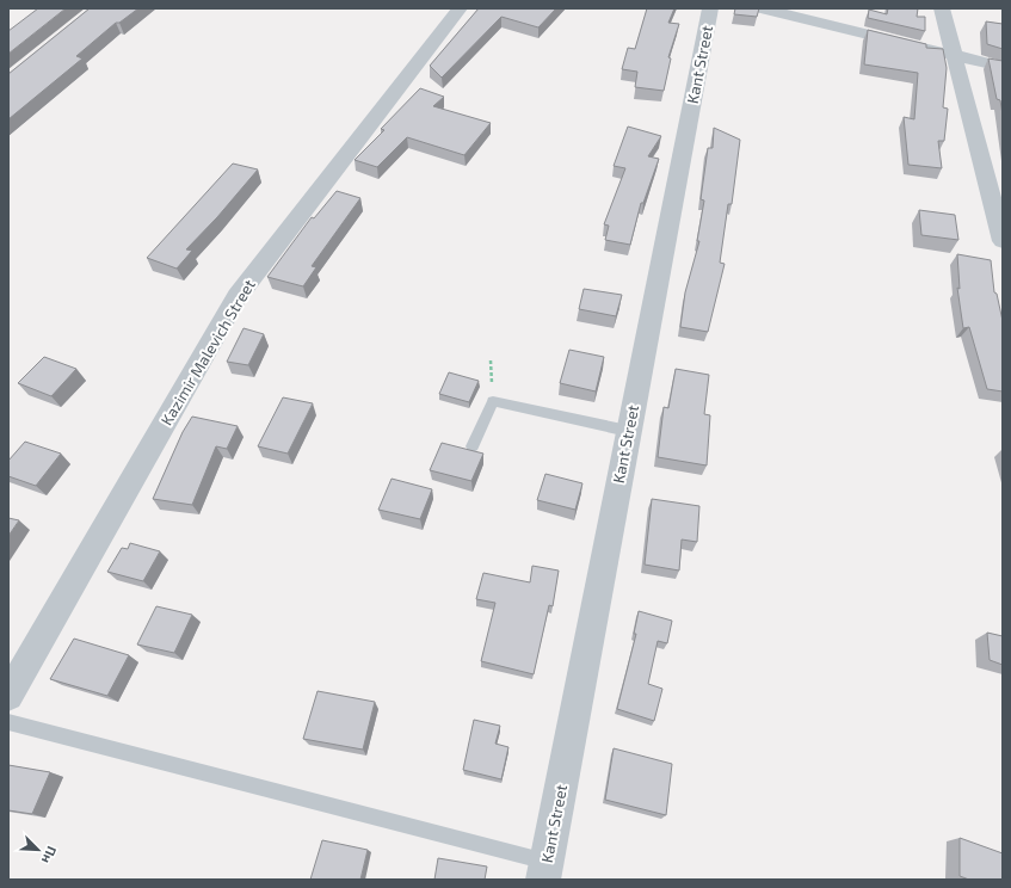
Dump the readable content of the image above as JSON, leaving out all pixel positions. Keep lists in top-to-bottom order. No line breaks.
{"streets":{"street":["Kant Street","Kazimir Malevich Street"]},"north":"bottom right"}
